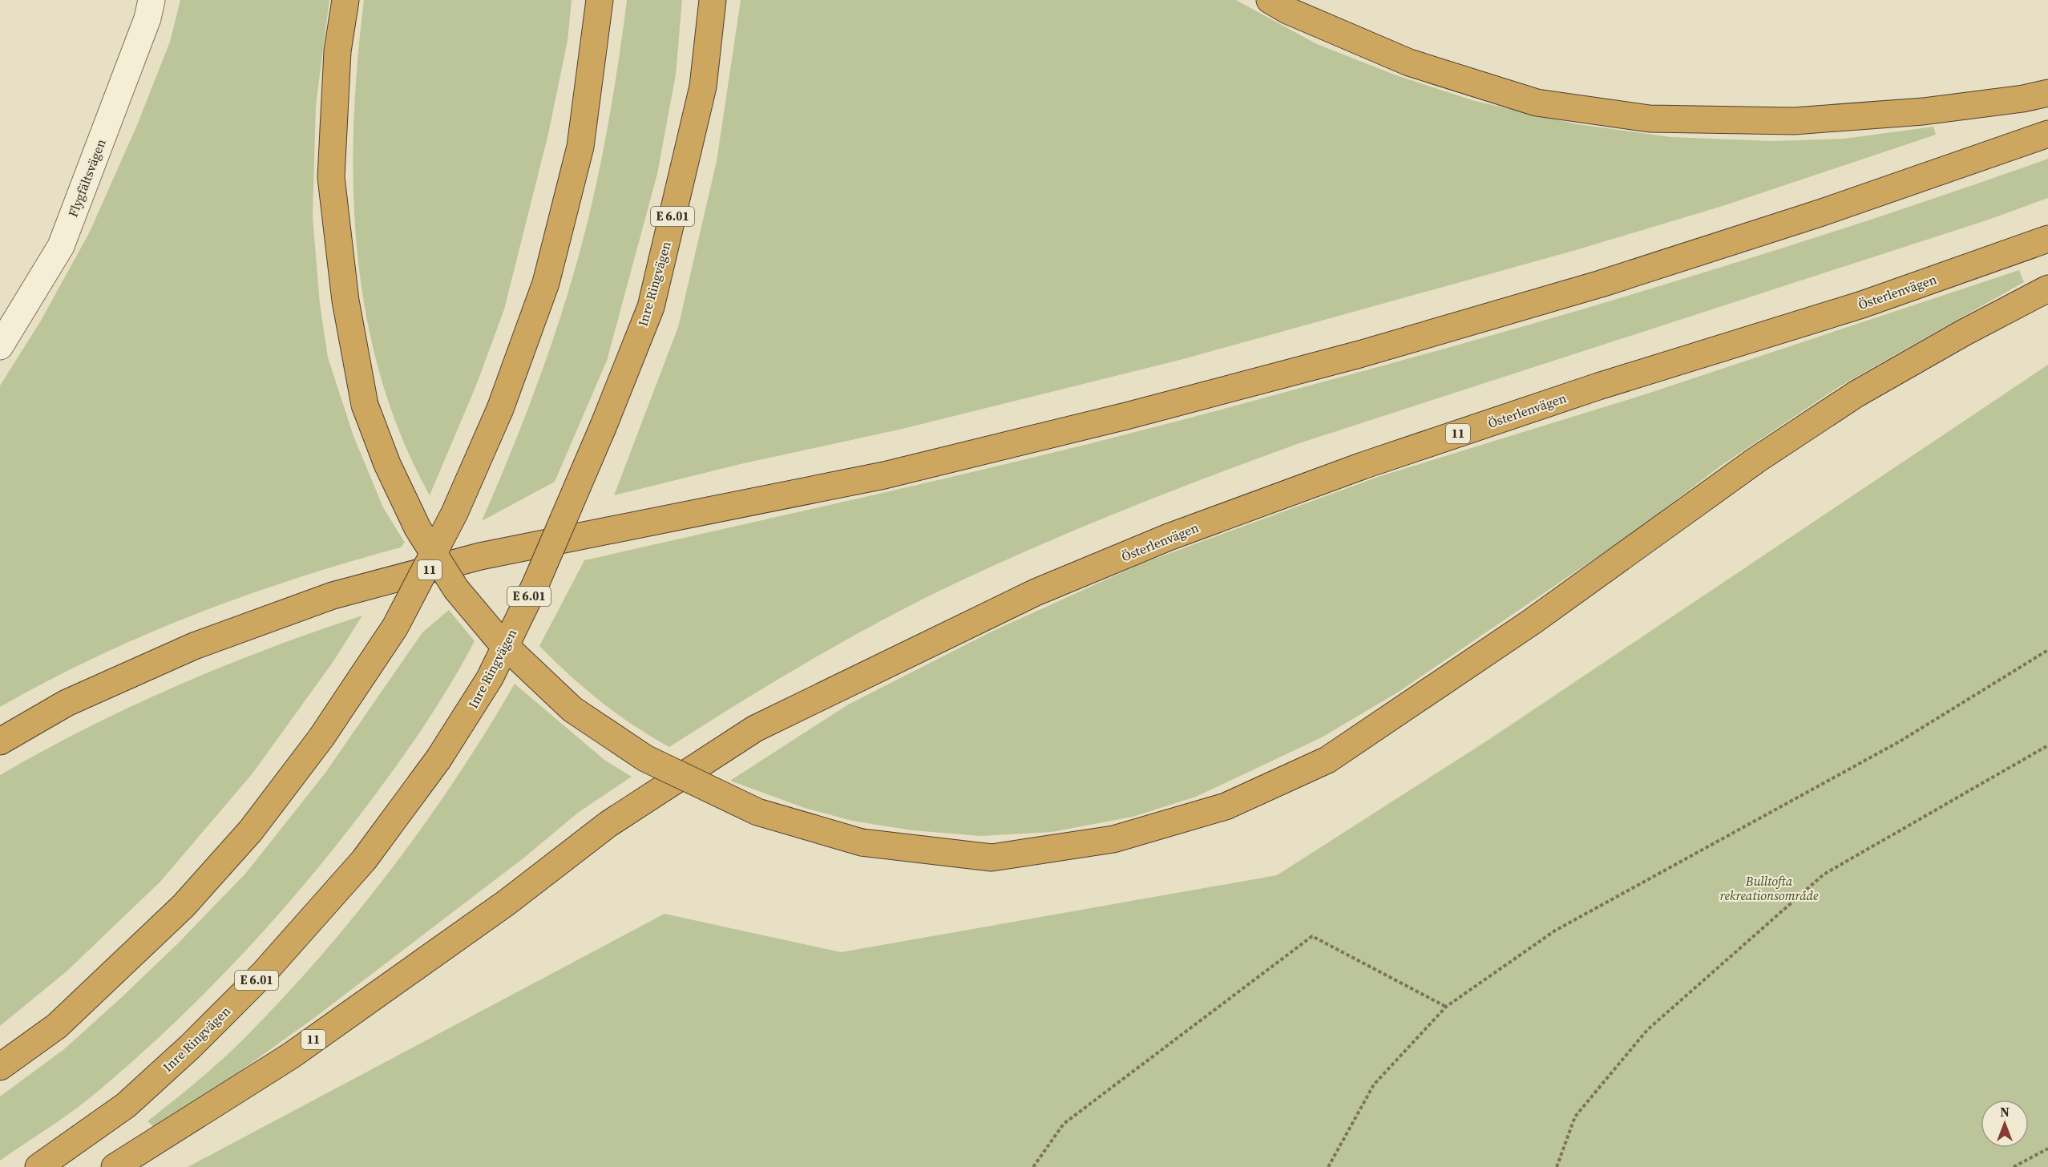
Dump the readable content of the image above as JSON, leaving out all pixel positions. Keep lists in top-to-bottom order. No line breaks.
{"streets":{"highway":["E 6.01","Inre Ringvägen","Österlenvägen","11"],"street":["Flygfältsvägen"]},"parks":["Bulltofta rekreationsområde"],"north":"top"}
